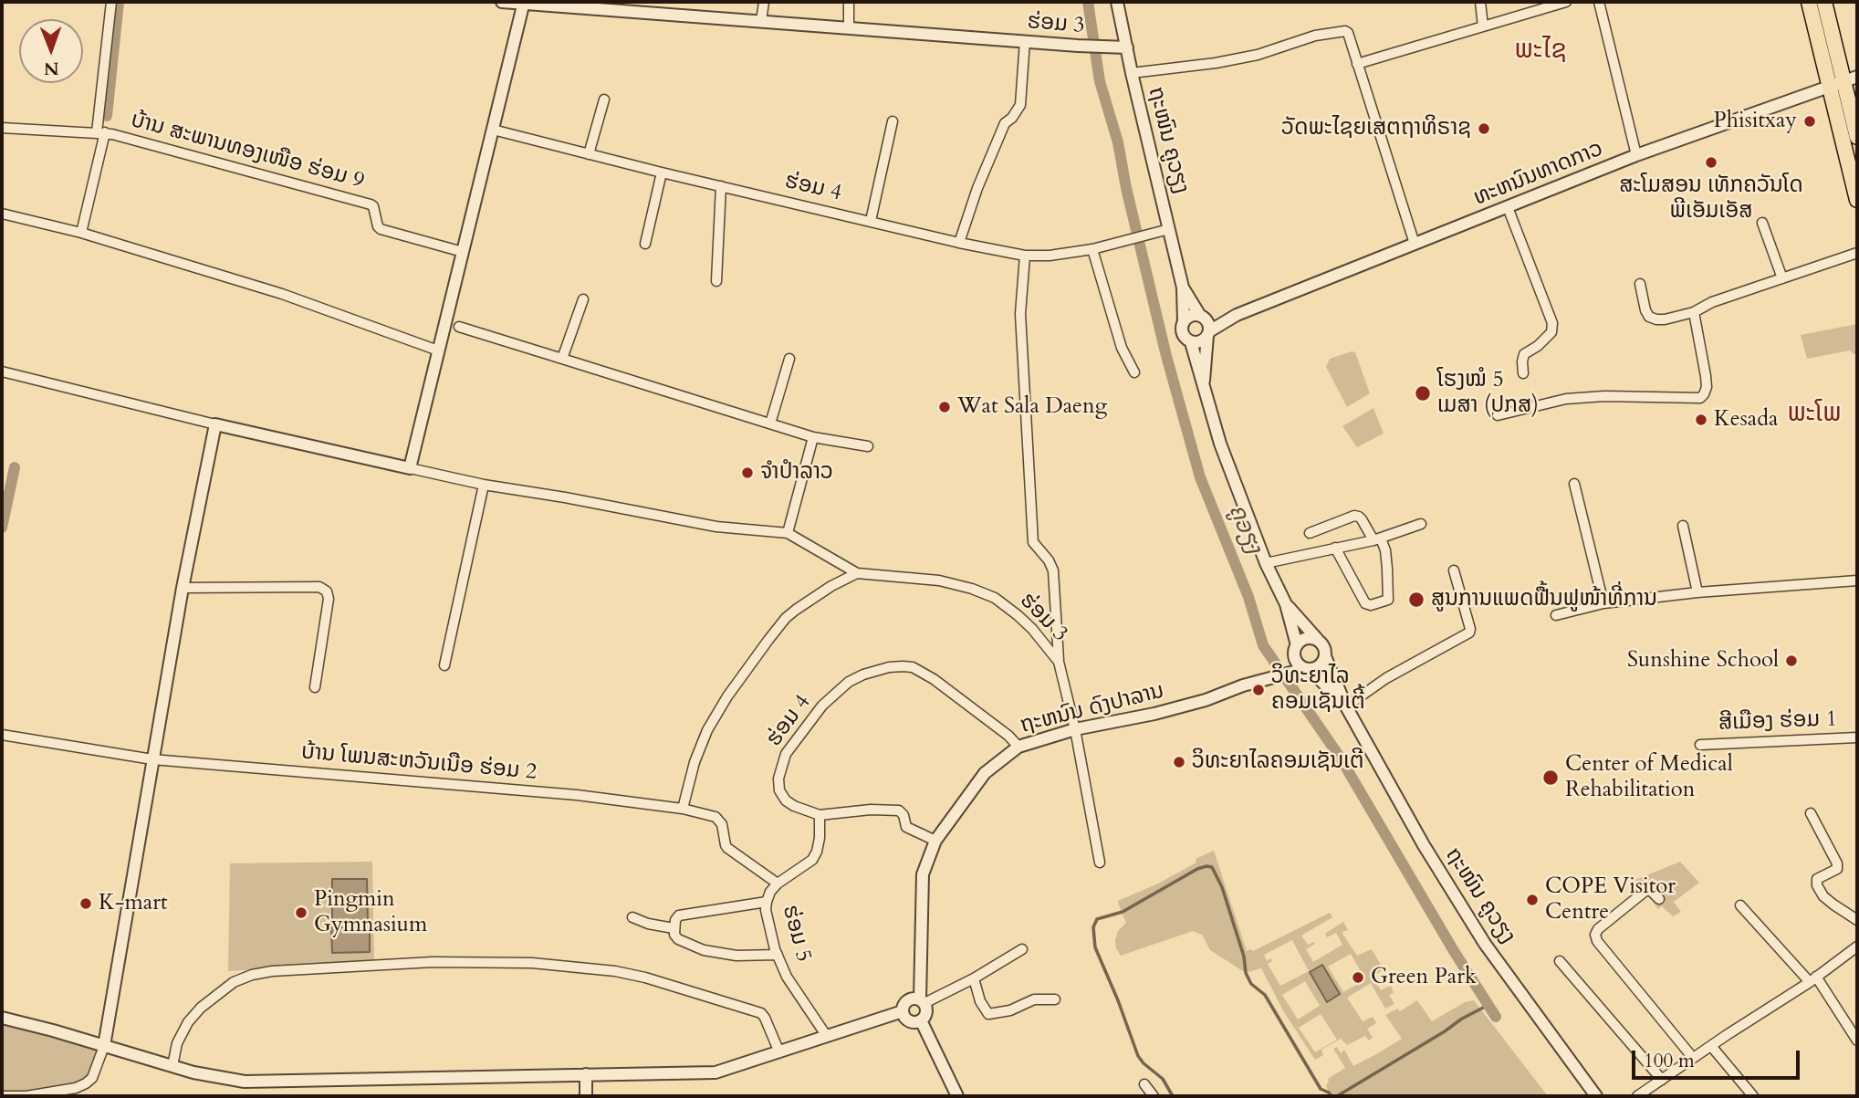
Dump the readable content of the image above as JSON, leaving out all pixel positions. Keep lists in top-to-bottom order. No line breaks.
{"streets":{"street":["ຮ່ອມ 3","ຖະໜົນ ຄູວຽງ","ບ້ານ ສະພານທອງເໜືອ ຮ່ອມ 9","ທະຫນົນທາດກາວ","ຮ່ອມ 4","ຖະຫນົນ ດົງປາລານ","ສີເມືອງ ຮ່ອມ 1","ບ້ານ ໂພນສະຫວັນເນືອ ຮ່ອມ 2","ຮ່ອມ 5"]},"crossings":[["ຮ່ອມ 3","ຖະໜົນ ຄູວຽງ"],["ຮ່ອມ 3","ຖະຫນົນ ດົງປາລານ"],["ຖະໜົນ ຄູວຽງ","ຮ່ອມ 4"],["ຖະໜົນ ຄູວຽງ","ຖະຫນົນ ດົງປາລານ"],["ຮ່ອມ 4","ຖະຫນົນ ດົງປາລານ"],["ຮ່ອມ 4","ຮ່ອມ 5"],["ບ້ານ ໂພນສະຫວັນເນືອ ຮ່ອມ 2","ຮ່ອມ 5"]],"districts":["ພະໄຊ","ພະໂພ"],"water":["ຄູວຽງ"],"places":["Phisitxay","ວັດພະໄຊຍເສຕຖາທິຣາຊ","ສະໂມສອນ ເທັກຄວັນໂດ ພີເອັມເອັສ","ໂຮງໝໍ 5 ເມສາ (ປກສ)","Wat Sala Daeng","Kesada","ຈຳປຳລາວ","ສູນການແພດຟື້ນຟູໜ້າທີ່ການ","Sunshine School","ວິທະຍາໄລ ຄອມເຊັນເຕີ້","ວິທະຍາໄລຄອມເຊັນເຕີ","Center of Medical Rehabilitation","COPE Visitor Centre","K-mart","Pingmin Gymnasium","Green Park"],"scale_bar":"100 m","north":"bottom"}
